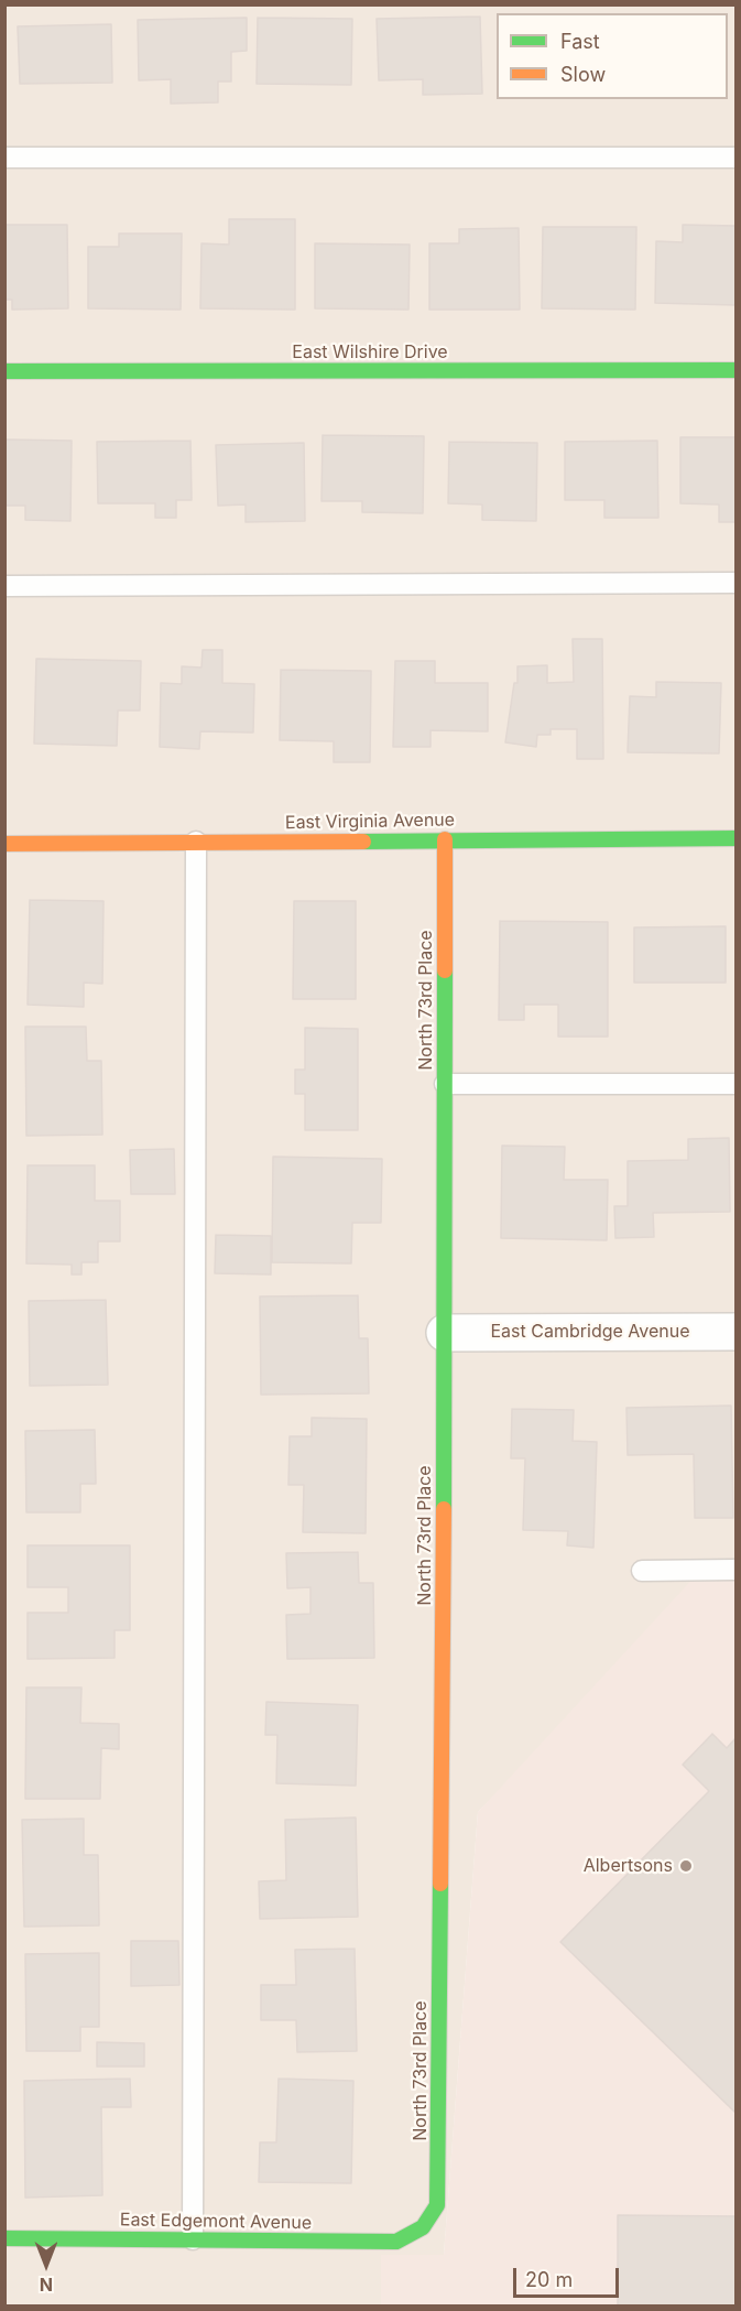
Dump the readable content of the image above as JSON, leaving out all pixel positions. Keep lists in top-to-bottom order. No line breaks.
{"streets":{"street":["East Wilshire Drive","East Virginia Avenue","North 73rd Place","East Cambridge Avenue","East Edgemont Avenue"]},"crossings":[["East Virginia Avenue","North 73rd Place"],["North 73rd Place","East Cambridge Avenue"],["North 73rd Place","East Edgemont Avenue"]],"places":["Albertsons"],"legend":["Fast","Slow"],"scale_bar":"20 m","north":"bottom"}
